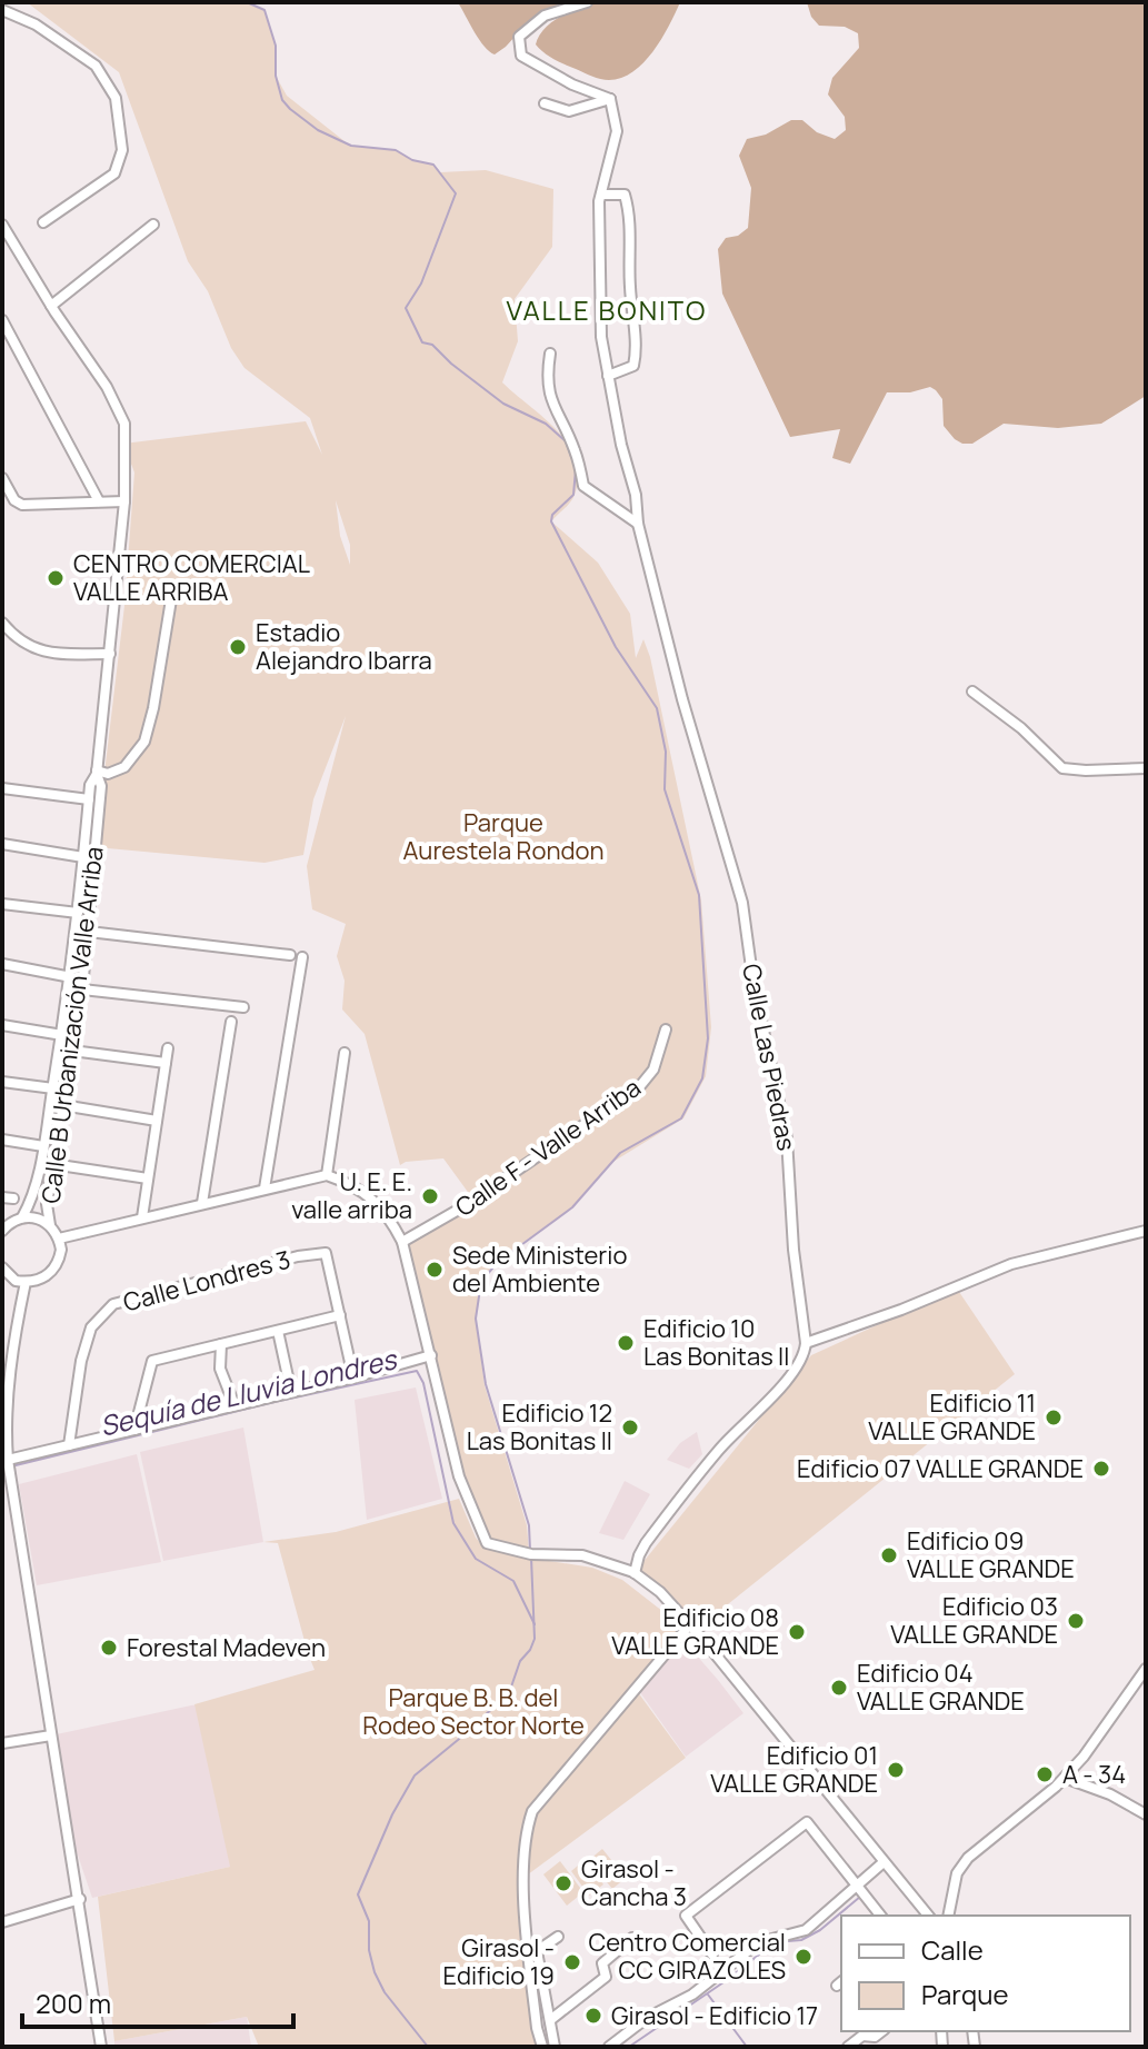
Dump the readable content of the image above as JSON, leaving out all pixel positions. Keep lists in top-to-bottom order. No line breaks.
{"streets":{"street":["Calle B Urbanización Valle Arriba","Calle Las Piedras","Calle F - Valle Arriba","Calle Londres 3"]},"districts":["VALLE BONITO"],"water":["Sequía de Lluvia Londres"],"parks":["Parque Aurestela Rondon","Parque B. B. del Rodeo Sector Norte"],"places":["CENTRO COMERCIAL VALLE ARRIBA","Estadio Alejandro Ibarra","U. E. E. valle arriba","Sede Ministerio del Ambiente","Edificio 10 Las Bonitas II","Edificio 11 VALLE GRANDE","Edificio 12 Las Bonitas II","Edificio 07 VALLE GRANDE","Edificio 09 VALLE GRANDE","Edificio 03 VALLE GRANDE","Edificio 08 VALLE GRANDE","Forestal Madeven","Edificio 04 VALLE GRANDE","Edificio 01 VALLE GRANDE","A - 34","Girasol - Cancha 3","Centro Comercial CC GIRAZOLES","Girasol - Edificio 19","Girasol - Edificio 17"],"legend":["Calle","Parque"],"scale_bar":"200 m"}
